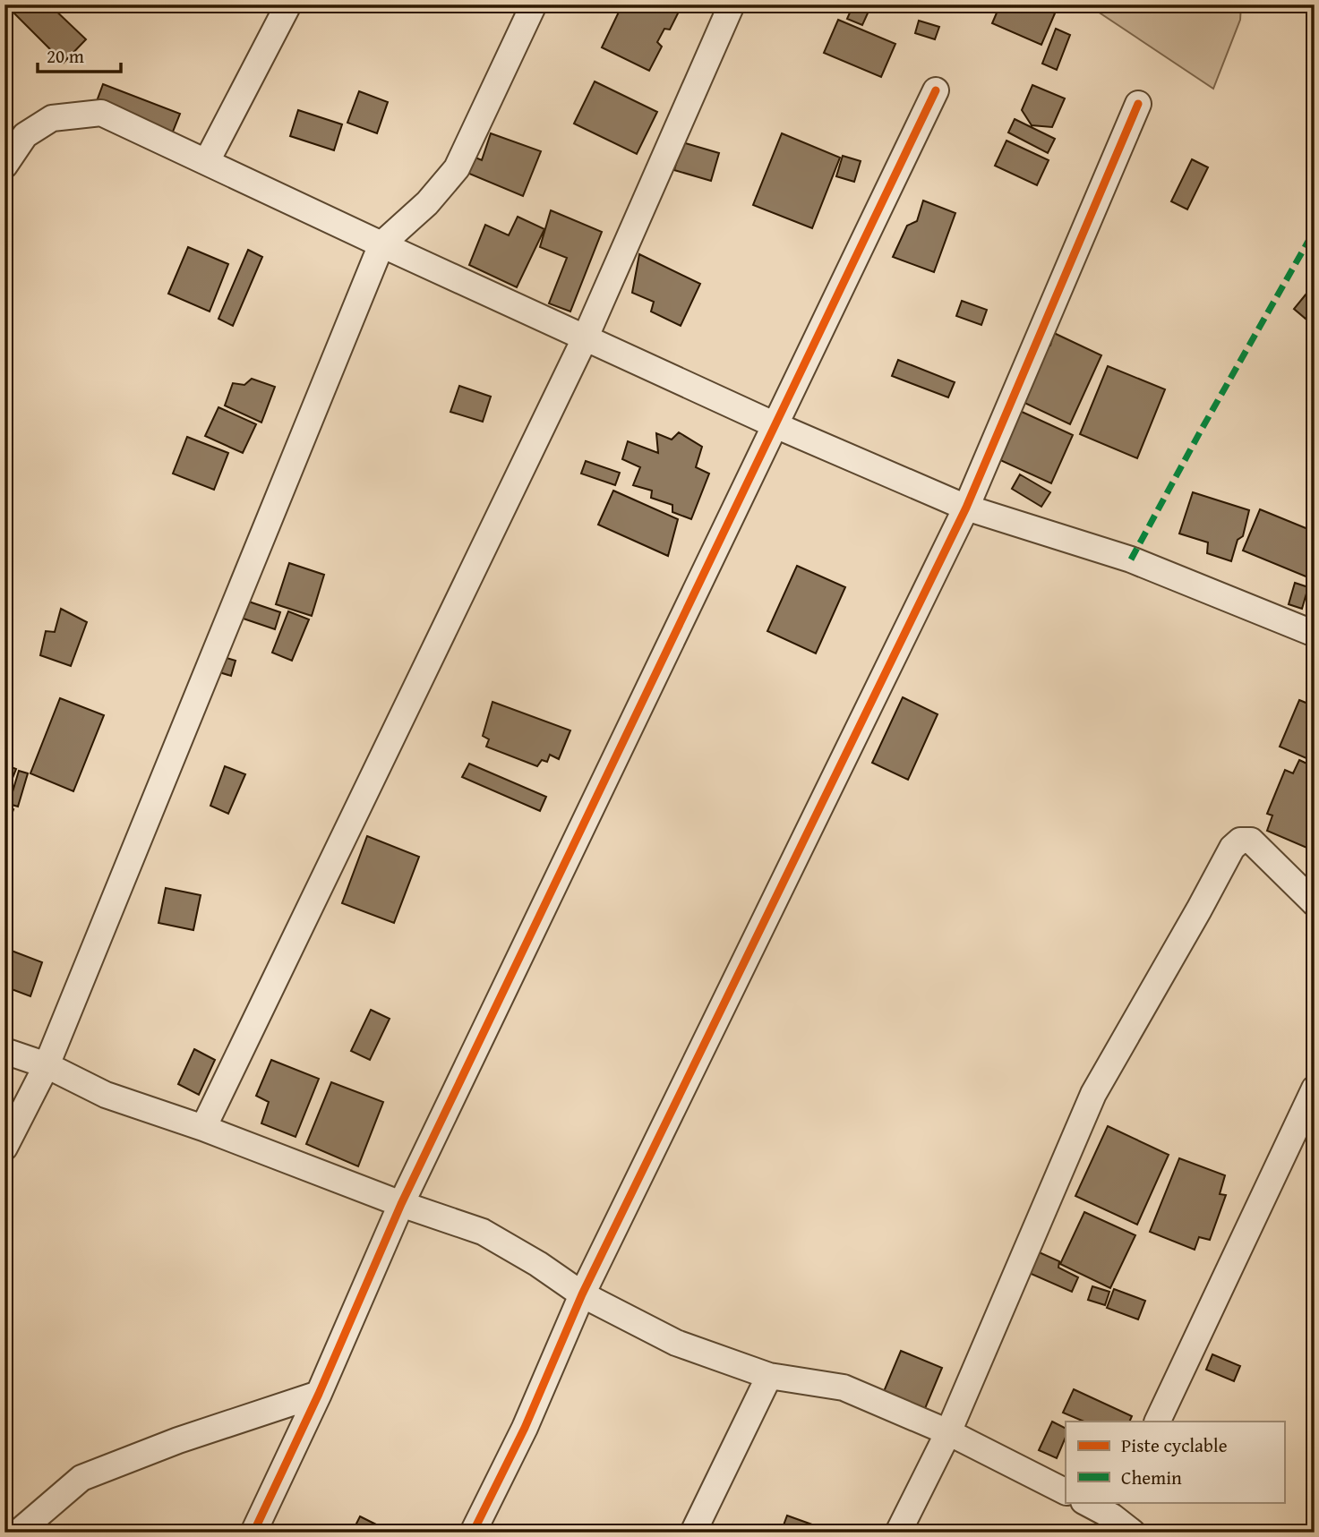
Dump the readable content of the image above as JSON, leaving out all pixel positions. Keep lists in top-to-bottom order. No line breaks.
{"legend":["Piste cyclable","Chemin"],"scale_bar":"20 m"}
